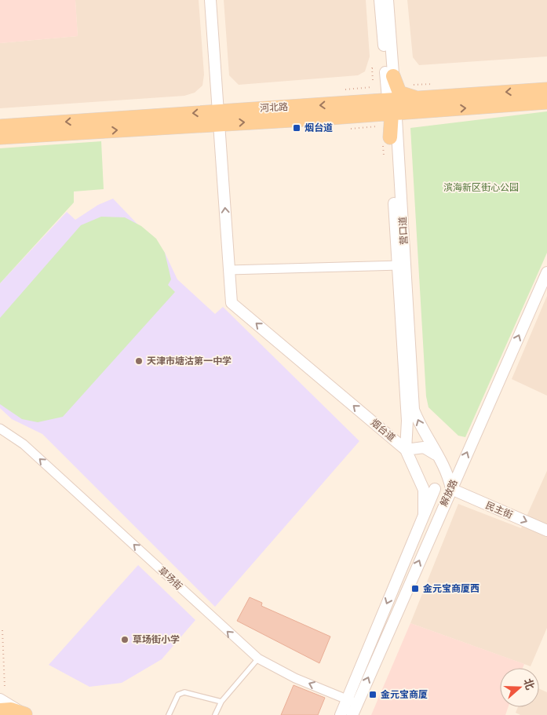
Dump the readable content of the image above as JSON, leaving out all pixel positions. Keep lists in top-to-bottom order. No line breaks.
{"streets":{"main road":["河北路"],"street":["营口道","烟台道","解放路","民主街","草场街"]},"crossings":[["河北路","营口道"],["河北路","烟台道"],["营口道","烟台道"],["营口道","解放路"],["营口道","民主街"],["解放路","民主街"],["解放路","草场街"]],"one_way":["烟台道","民主街","草场街"],"parks":["滨海新区街心公园"],"places":{"transit":["烟台道","金元宝商厦西","金元宝商厦"],"other":["天津市塘沽第一中学","草场街小学"]},"north":"right"}
